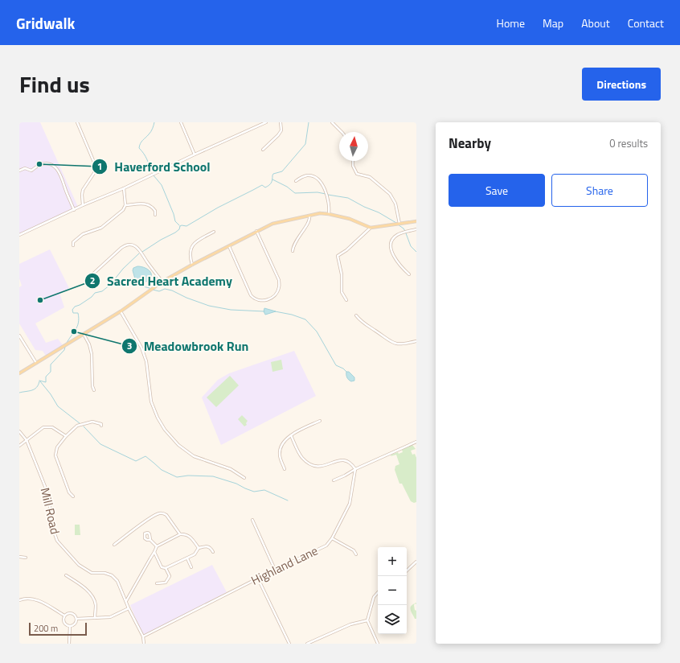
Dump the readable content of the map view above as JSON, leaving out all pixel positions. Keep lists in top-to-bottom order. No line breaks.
{"streets":{"street":["Mill Road","Highland Lane"]},"places":["Haverford School","Sacred Heart Academy","Meadowbrook Run"],"scale_bar":"200 m","north":"top","page":{"header":"Gridwalk","nav":["Home","Map","About","Contact"],"title":"Find us","buttons":["Directions",["Save","Share"]],"heading":["Nearby","0 results"],"map_buttons":["+","−"],"scale":"200 m"}}
